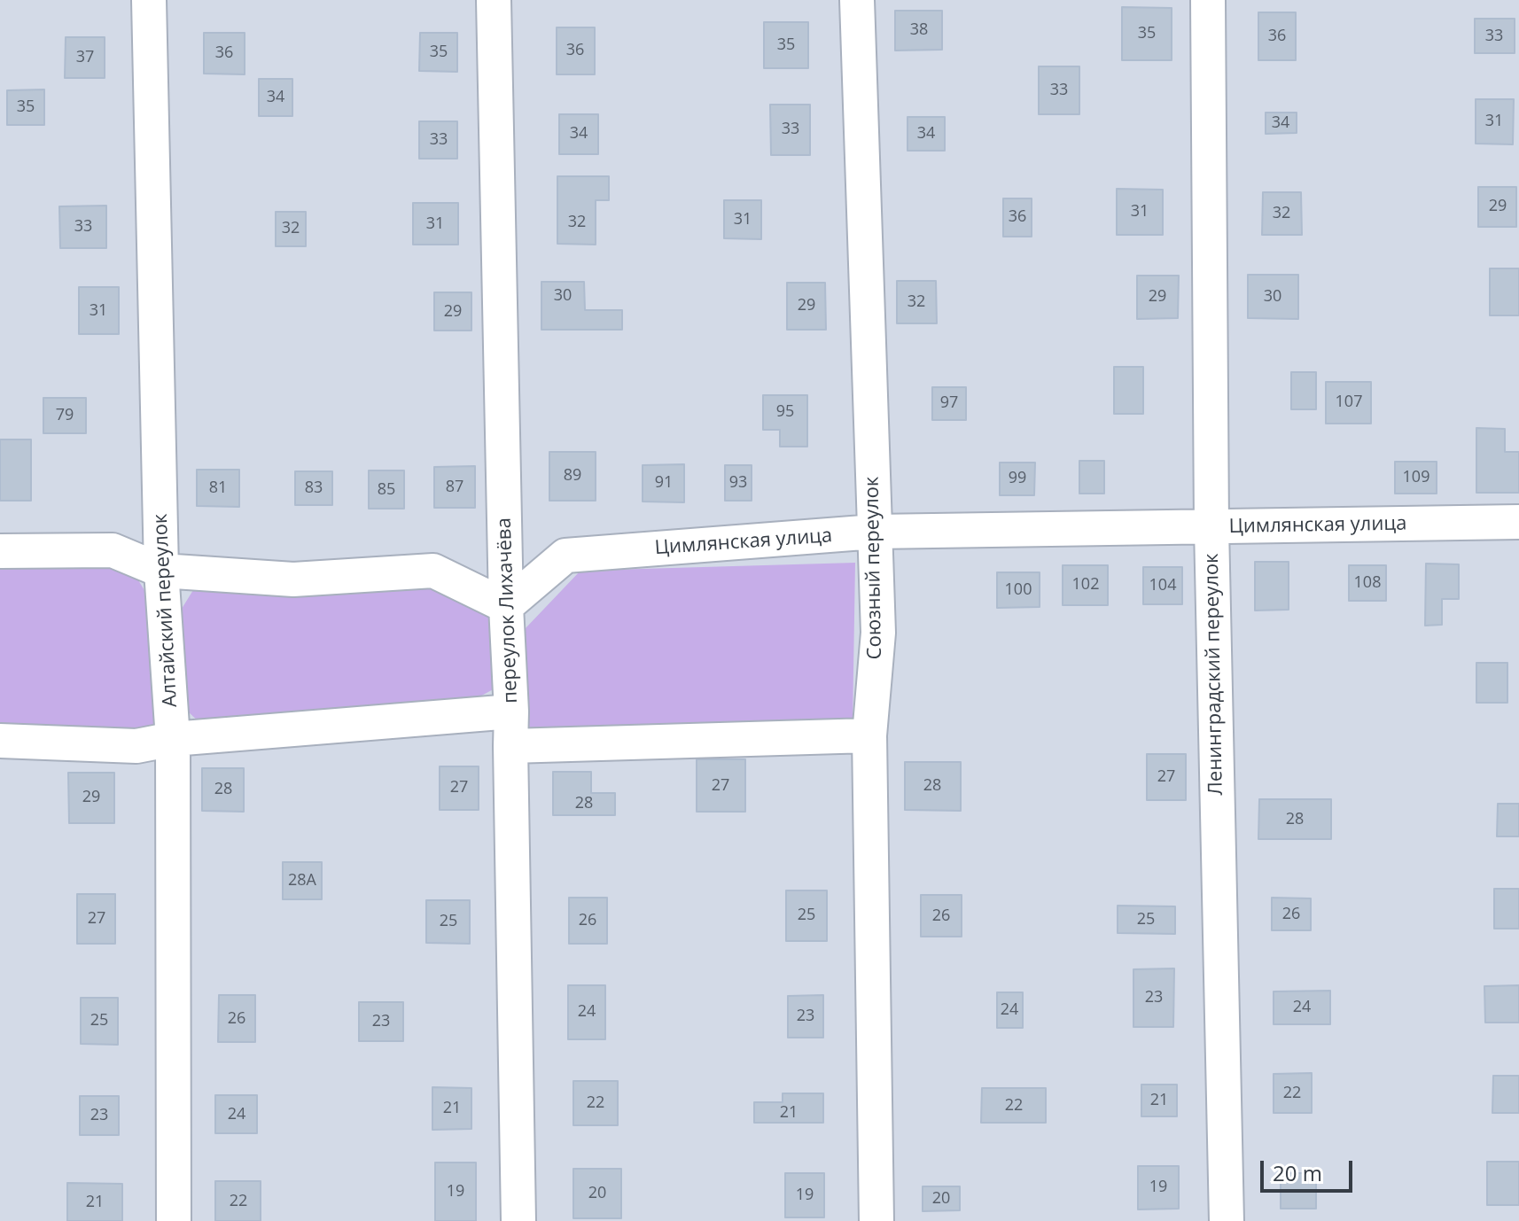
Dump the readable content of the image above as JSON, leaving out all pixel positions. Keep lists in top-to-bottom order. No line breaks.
{"streets":{"street":["Цимлянская улица","Союзный переулок","Алтайский переулок","переулок Лихачёва","Ленинградский переулок"]},"crossings":[["Цимлянская улица","Союзный переулок"],["Цимлянская улица","переулок Лихачёва"],["Цимлянская улица","Ленинградский переулок"]],"house_numbers":["38","35","36","33","35","36","35","36","37","33","34","35","31","34","33","34","34","33","29","31","32","36","31","32","31","33","32","30","29","30","32","29","31","29","107","97","95","79","89","109","99","91","93","87","81","83","85","108","102","104","100","27","27","28","27","28","29","28","28","28А","26","25","26","27","25","26","25","23","24","24","24","23","26","25","23","22","21","22","22","21","21","24","23","19","19","20","19","20","22","21"],"scale_bar":"20 m"}
